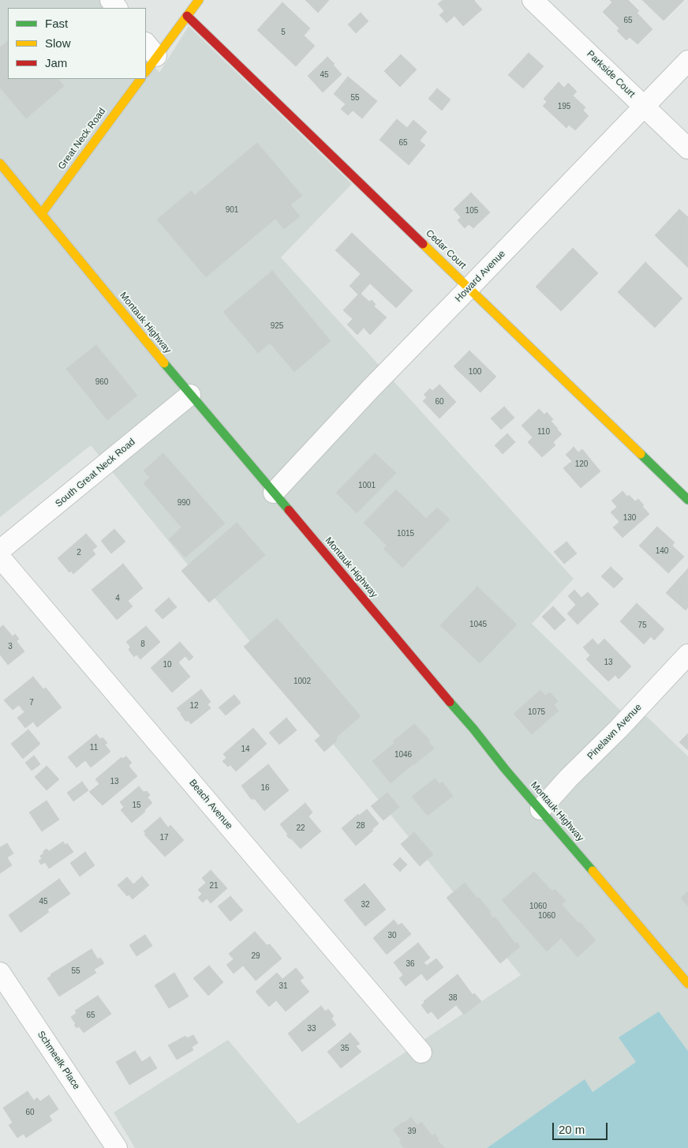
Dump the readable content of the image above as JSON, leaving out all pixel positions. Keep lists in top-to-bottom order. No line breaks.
{"streets":{"main road":["Great Neck Road","Cedar Court","Montauk Highway"],"street":["Parkside Court","Howard Avenue","South Great Neck Road","Pinelawn Avenue","Beach Avenue","Schmeelk Place"]},"crossings":[["Parkside Court","Howard Avenue"],["Great Neck Road","Montauk Highway"],["Cedar Court","Howard Avenue"],["Howard Avenue","Montauk Highway"],["Montauk Highway","South Great Neck Road"],["Montauk Highway","Pinelawn Avenue"]],"house_numbers":["65","5","45","55","195","65","901","105","925","100","960","60","110","120","1001","990","130","1015","140","2","4","1045","75","8","3","13","10","1002","7","12","1075","11","14","1046","13","16","15","28","22","17","21","45","32","1060","1060","30","29","36","55","31","38","65","33","35","60","39"],"legend":["Fast","Slow","Jam"],"scale_bar":"20 m"}
